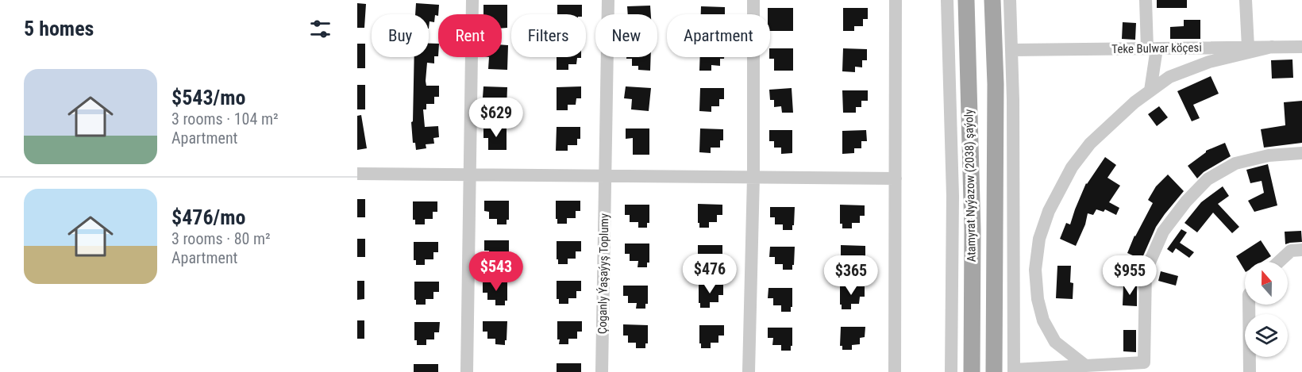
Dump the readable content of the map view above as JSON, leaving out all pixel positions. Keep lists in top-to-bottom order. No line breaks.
{"streets":{"main road":["Atamyrat Nyýazow (2038) şaýoly"],"street":["Teke Bulwar köçesi","Çoganly Ýaşaýyş Toplumy"]},"north":"top","page":{"heading":"5 homes","chip":["Buy","Rent","Filters","New","Apartment"],"list":[{"name":"$543/mo","note":"3 rooms · 104 m² · Apartment"},{"name":"$476/mo","note":"3 rooms · 80 m² · Apartment"}],"price":["$629","$543","$476","$365","$955"]}}
